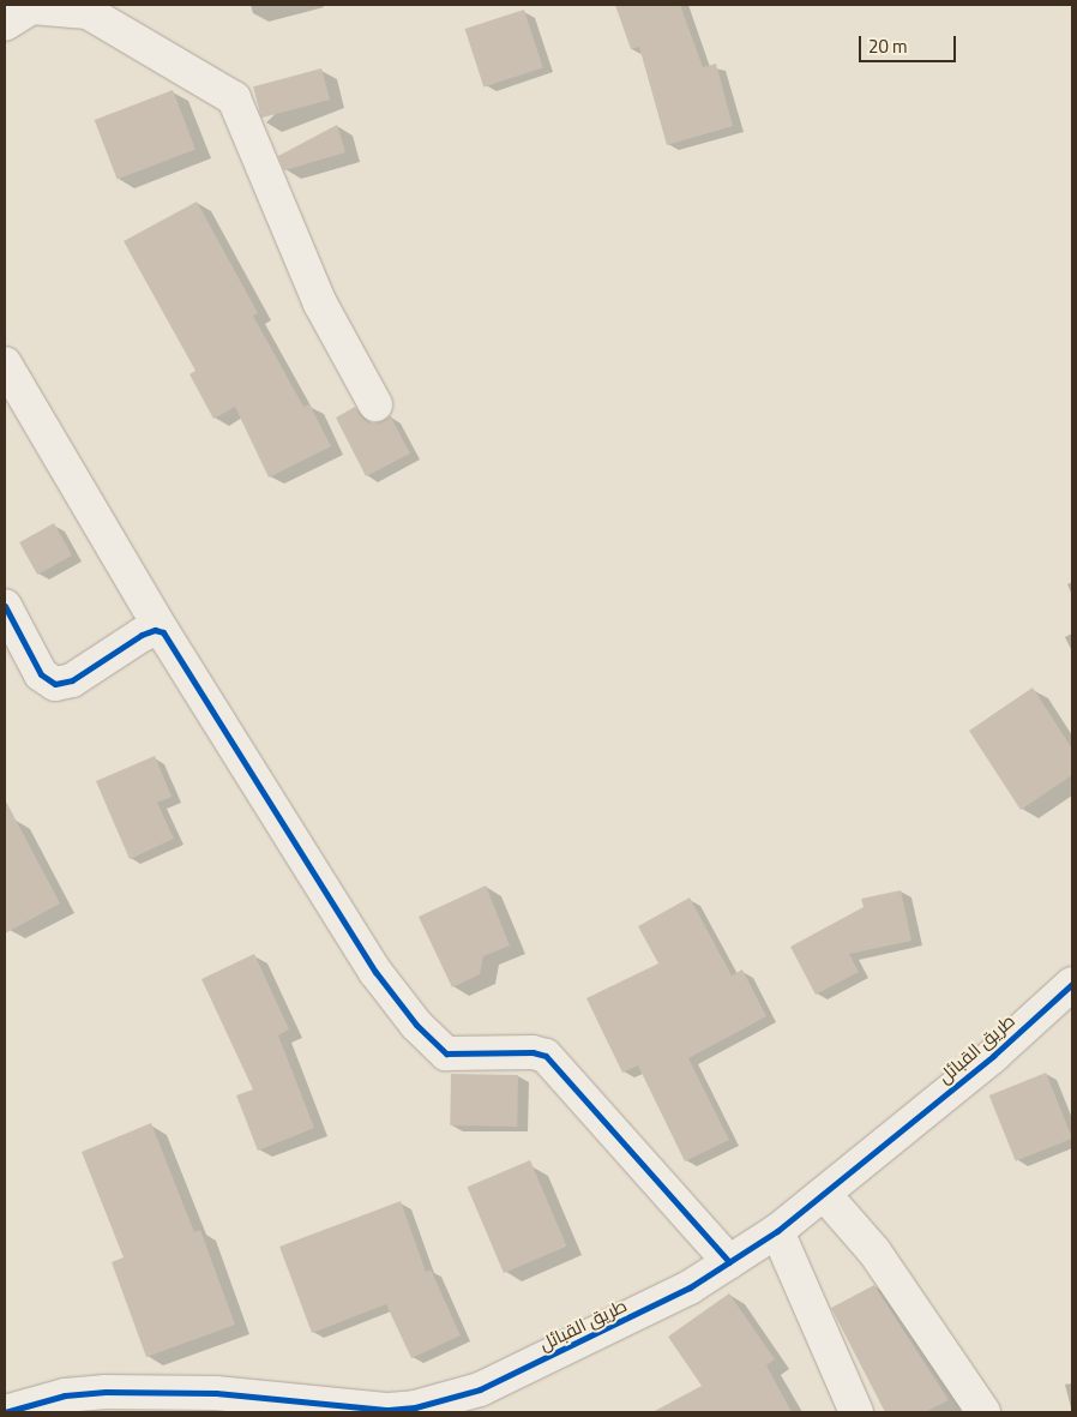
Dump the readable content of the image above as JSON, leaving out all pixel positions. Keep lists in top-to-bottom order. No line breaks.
{"streets":{"street":["طريق القبائل"]},"scale_bar":"20 m"}
